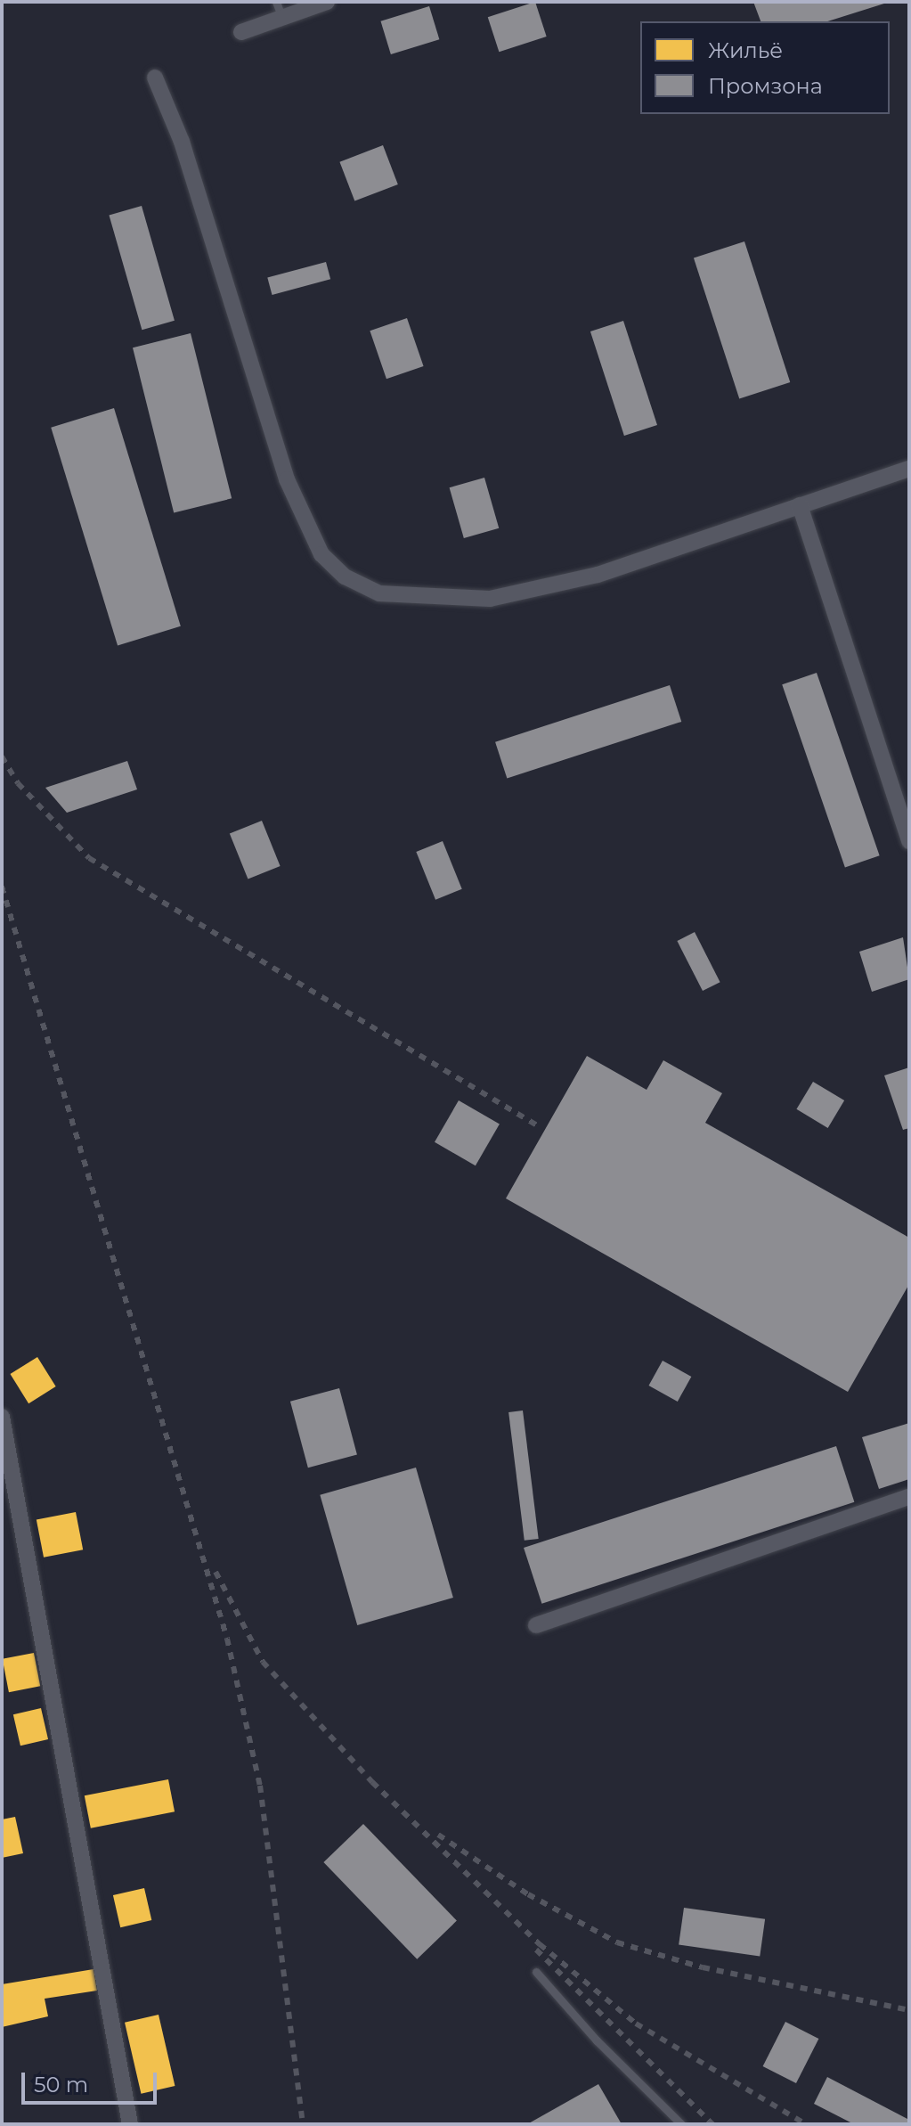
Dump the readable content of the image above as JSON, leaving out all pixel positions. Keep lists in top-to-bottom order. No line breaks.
{"legend":["Жильё","Промзона"],"scale_bar":"50 m"}
